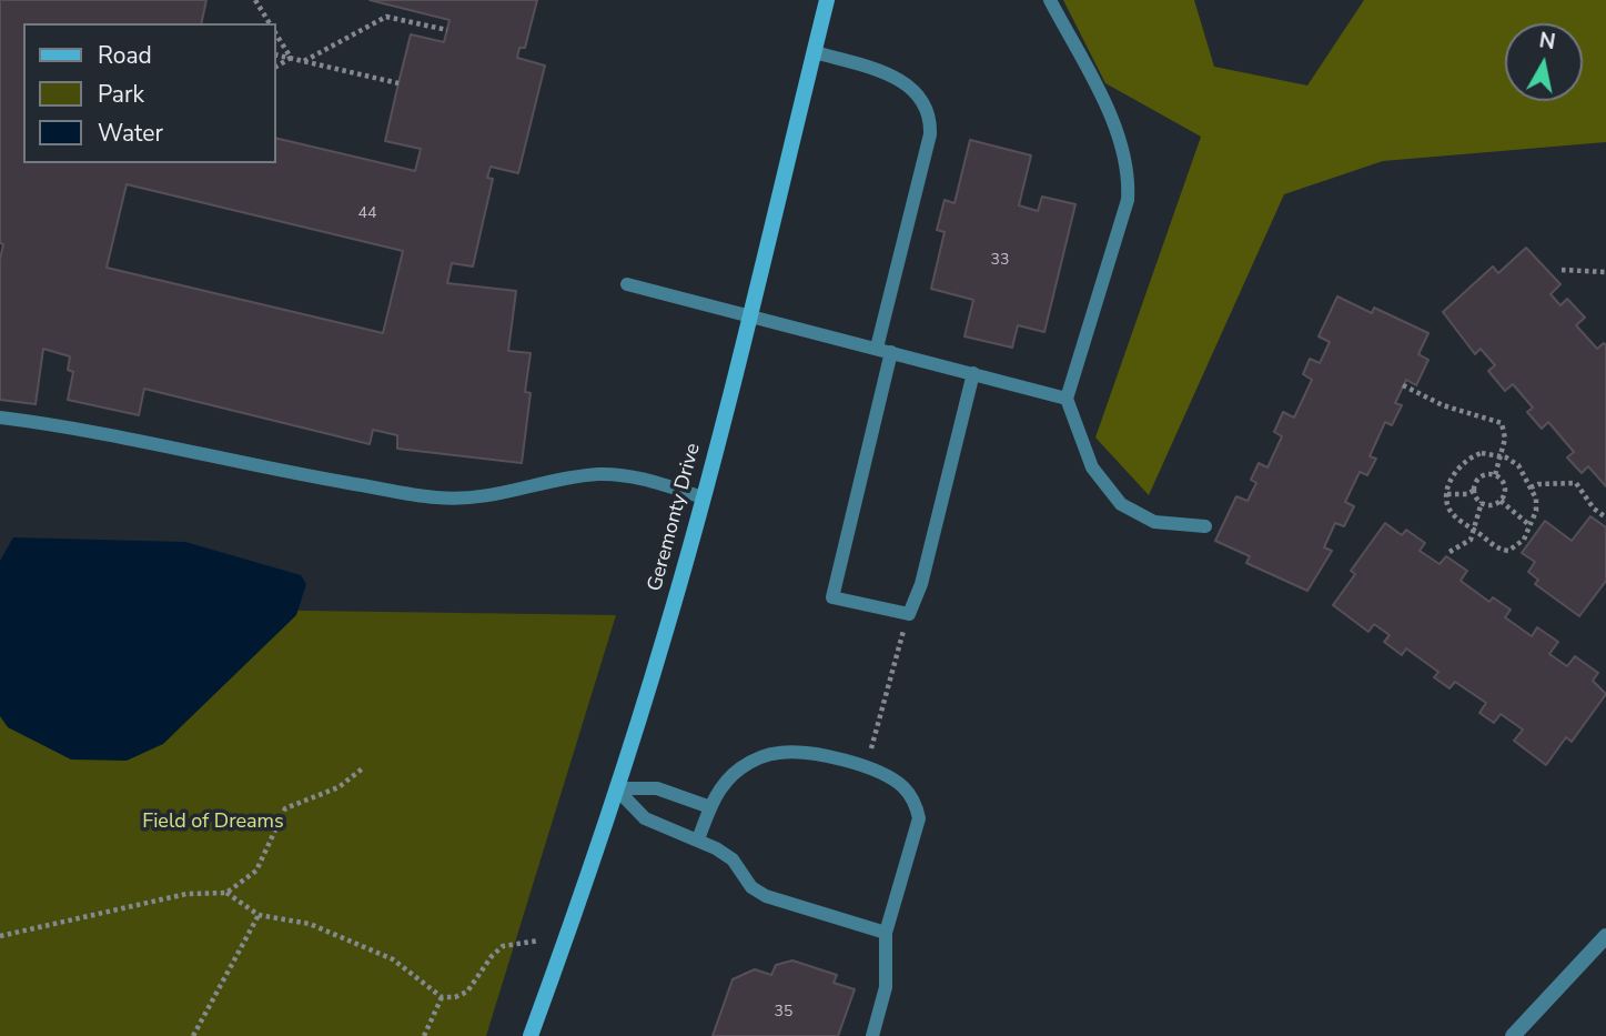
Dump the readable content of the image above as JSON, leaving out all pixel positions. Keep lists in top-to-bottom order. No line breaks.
{"streets":{"street":["Geremonty Drive"]},"parks":["Field of Dreams"],"house_numbers":["44","33","35"],"legend":["Road","Park","Water"],"north":"top"}
